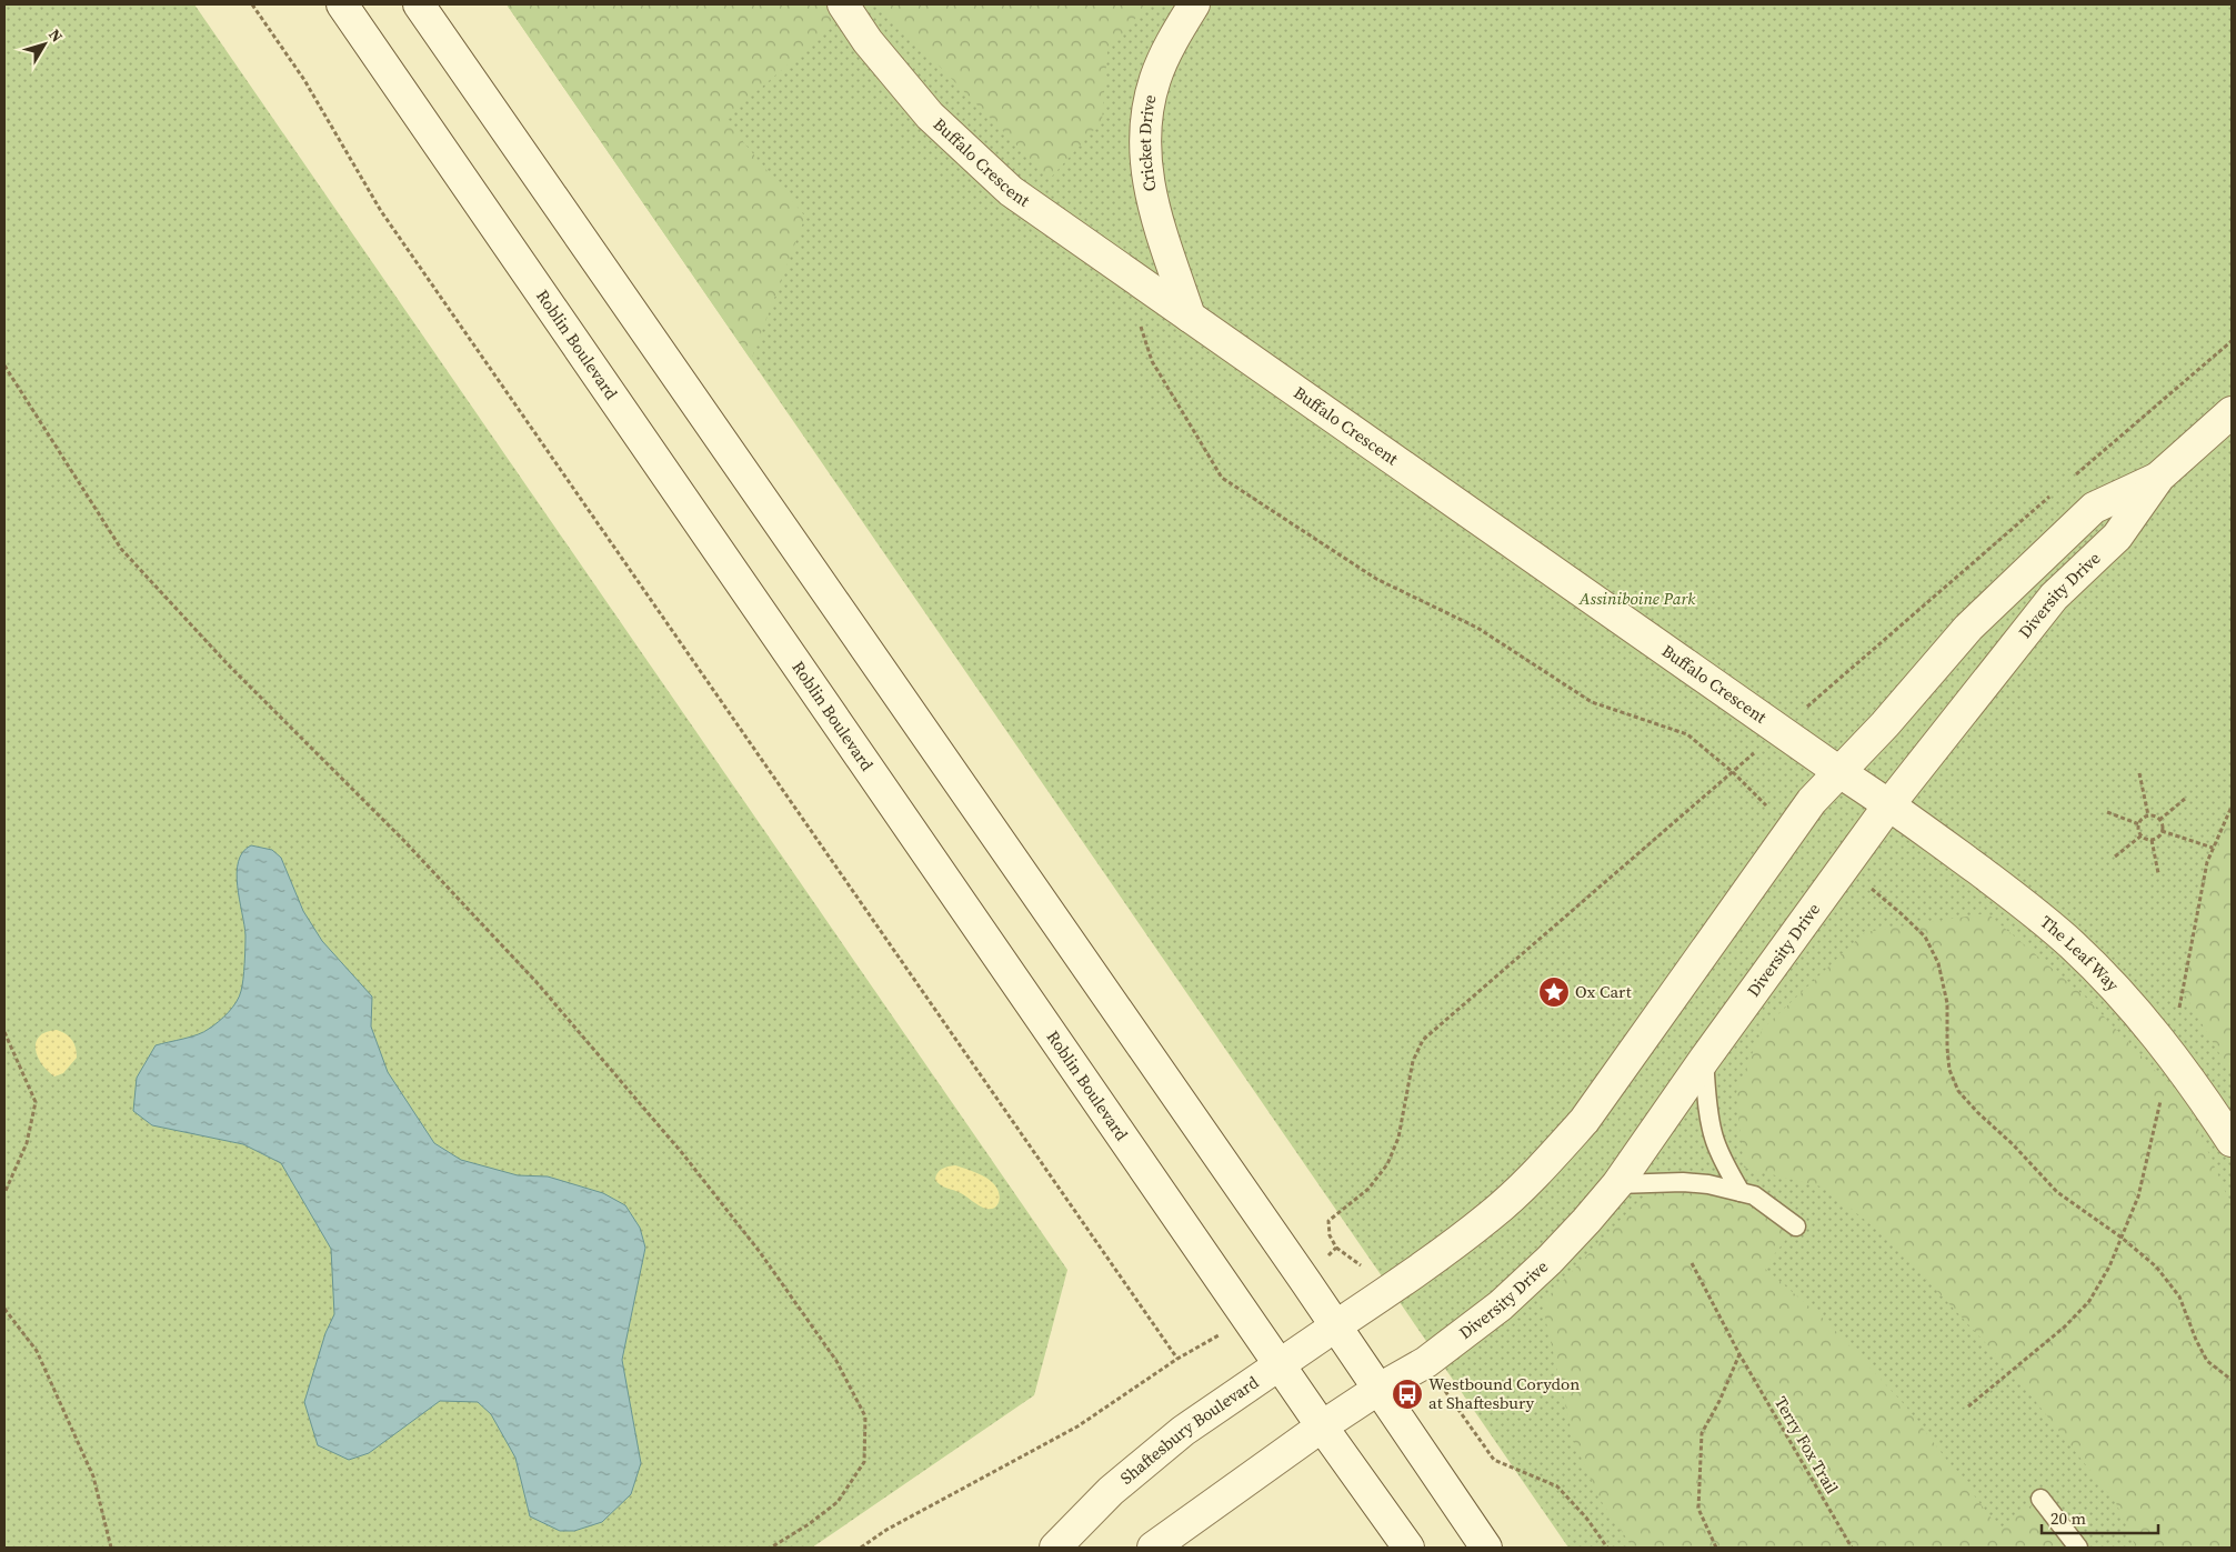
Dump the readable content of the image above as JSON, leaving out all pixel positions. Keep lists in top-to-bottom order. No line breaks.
{"streets":{"street":["Cricket Drive","Buffalo Crescent","Roblin Boulevard","Diversity Drive","The Leaf Way","Shaftesbury Boulevard"],"path":["Terry Fox Trail"]},"crossings":[["Cricket Drive","Buffalo Crescent"],["Buffalo Crescent","Diversity Drive"],["Buffalo Crescent","The Leaf Way"],["Roblin Boulevard","Shaftesbury Boulevard"],["Diversity Drive","The Leaf Way"],["Diversity Drive","Shaftesbury Boulevard"]],"parks":["Assiniboine Park"],"places":{"place":["Ox Cart"],"bus stop":["Westbound Corydon at Shaftesbury"]},"scale_bar":"20 m","north":"top right"}
